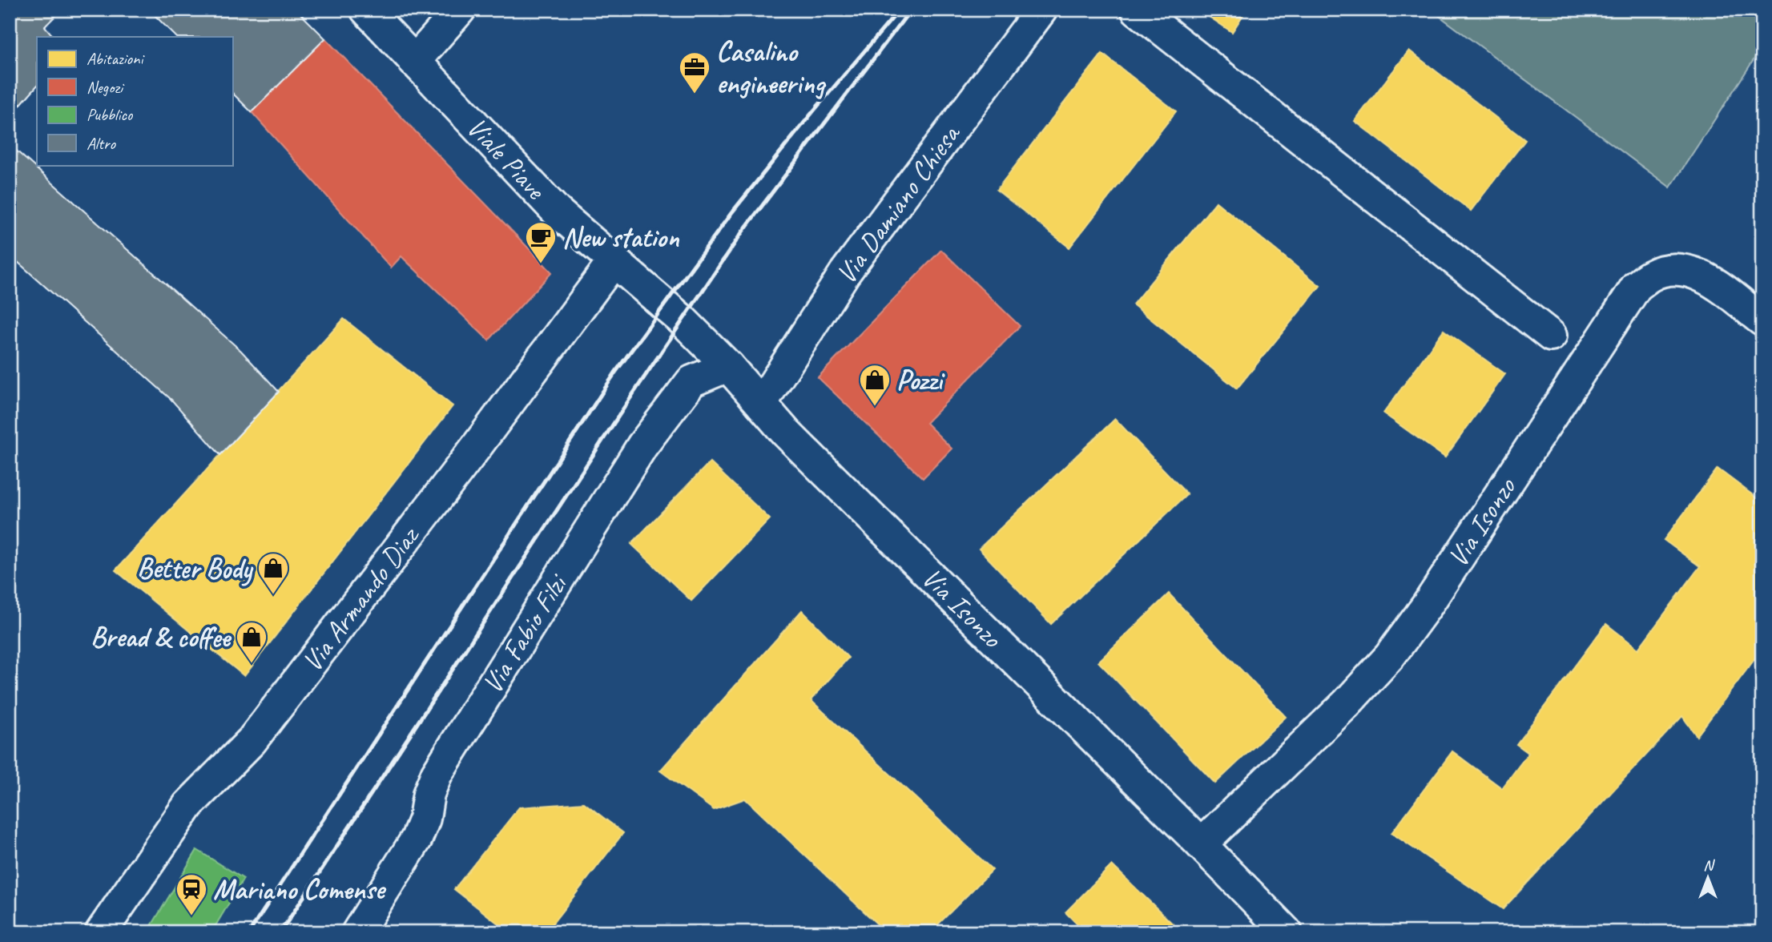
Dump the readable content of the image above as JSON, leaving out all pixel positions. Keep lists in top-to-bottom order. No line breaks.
{"streets":{"street":["Viale Piave","Via Damiano Chiesa","Via Isonzo","Via Armando Diaz","Via Fabio Filzi"]},"crossings":[["Viale Piave","Via Isonzo"],["Viale Piave","Via Armando Diaz"],["Viale Piave","Via Fabio Filzi"],["Via Damiano Chiesa","Via Isonzo"],["Via Isonzo","Via Fabio Filzi"]],"places":{"office":["Casalino engineering"],"cafe":["New station"],"shop":["Pozzi","Better Body","Bread & coffee"],"station":["Mariano Comense"]},"legend":["Abitazioni","Negozi","Pubblico","Altro"],"north":"top"}
